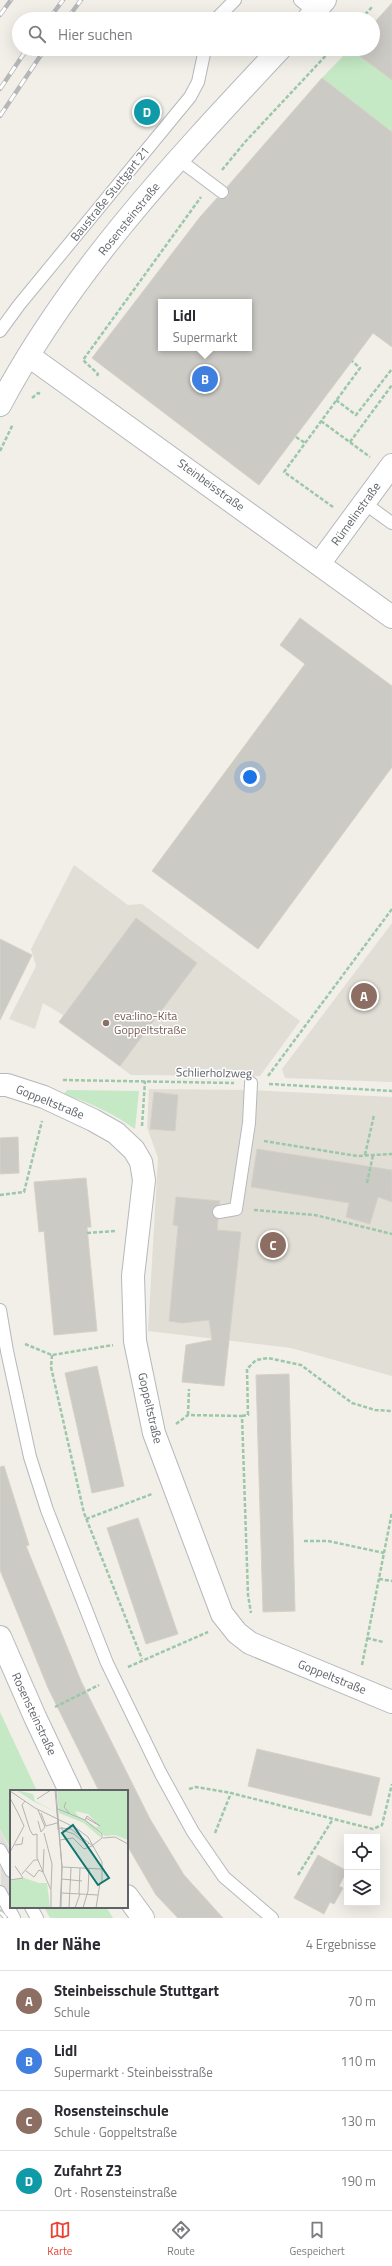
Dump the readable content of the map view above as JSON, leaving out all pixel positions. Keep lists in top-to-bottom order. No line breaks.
{"streets":{"street":["Rosensteinstraße","Steinbeisstraße","Rümelinstraße","Goppeltstraße"],"lane":["Baustraße Stuttgart 21"],"path":["Schlierholzweg"]},"crossings":[["Rosensteinstraße","Steinbeisstraße"],["Steinbeisstraße","Rümelinstraße"],["Schlierholzweg","Goppeltstraße"]],"places":["eva:lino-Kita Goppeltstraße"],"page":{"search":"Hier suchen","pins":["D","B","A","C"],"popup":["Lidl","Supermarkt"],"heading":["In der Nähe","4 Ergebnisse"],"list":[{"mark":"A","name":"Steinbeisschule Stuttgart","note":"Schule","value":"70 m"},{"mark":"B","name":"Lidl","note":"Supermarkt · Steinbeisstraße","value":"110 m"},{"mark":"C","name":"Rosensteinschule","note":"Schule · Goppeltstraße","value":"130 m"},{"mark":"D","name":"Zufahrt Z3","note":"Ort · Rosensteinstraße","value":"190 m"}],"nav":["Karte","Route","Gespeichert"]}}
